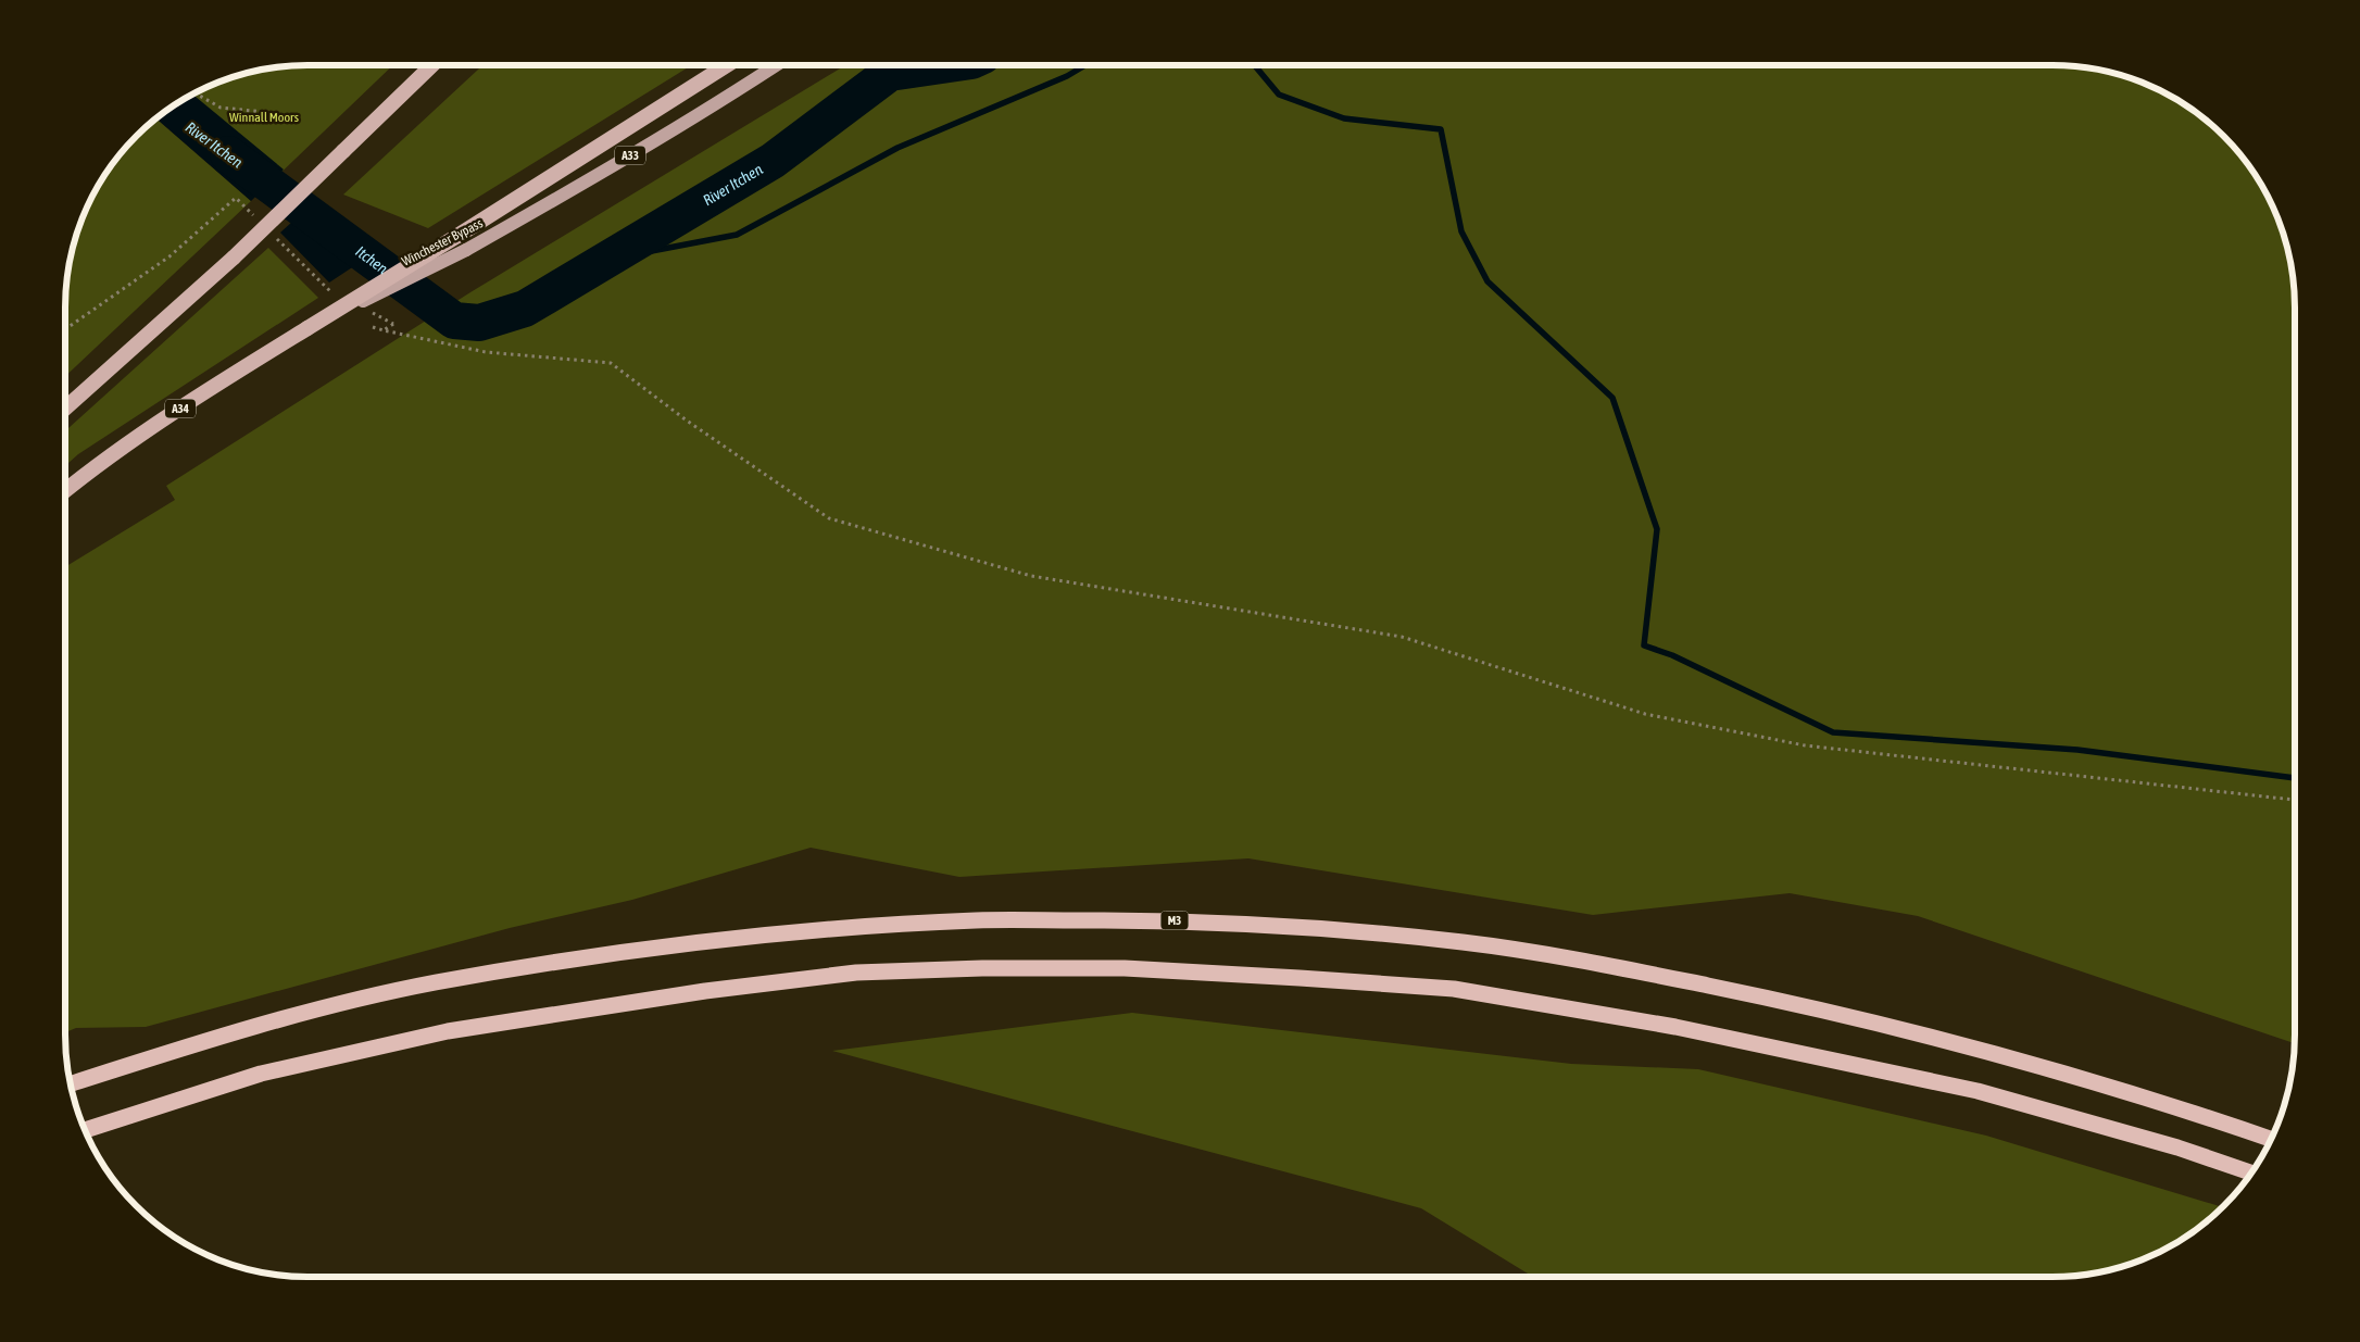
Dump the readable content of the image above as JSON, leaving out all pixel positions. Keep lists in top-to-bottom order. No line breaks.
{"streets":{"highway":["Winchester Bypass","A34","M3"],"main road":["A33"]},"crossings":[["Winchester Bypass","A34"]],"water":["River Itchen","Itchen"],"parks":["Winnall Moors"]}
